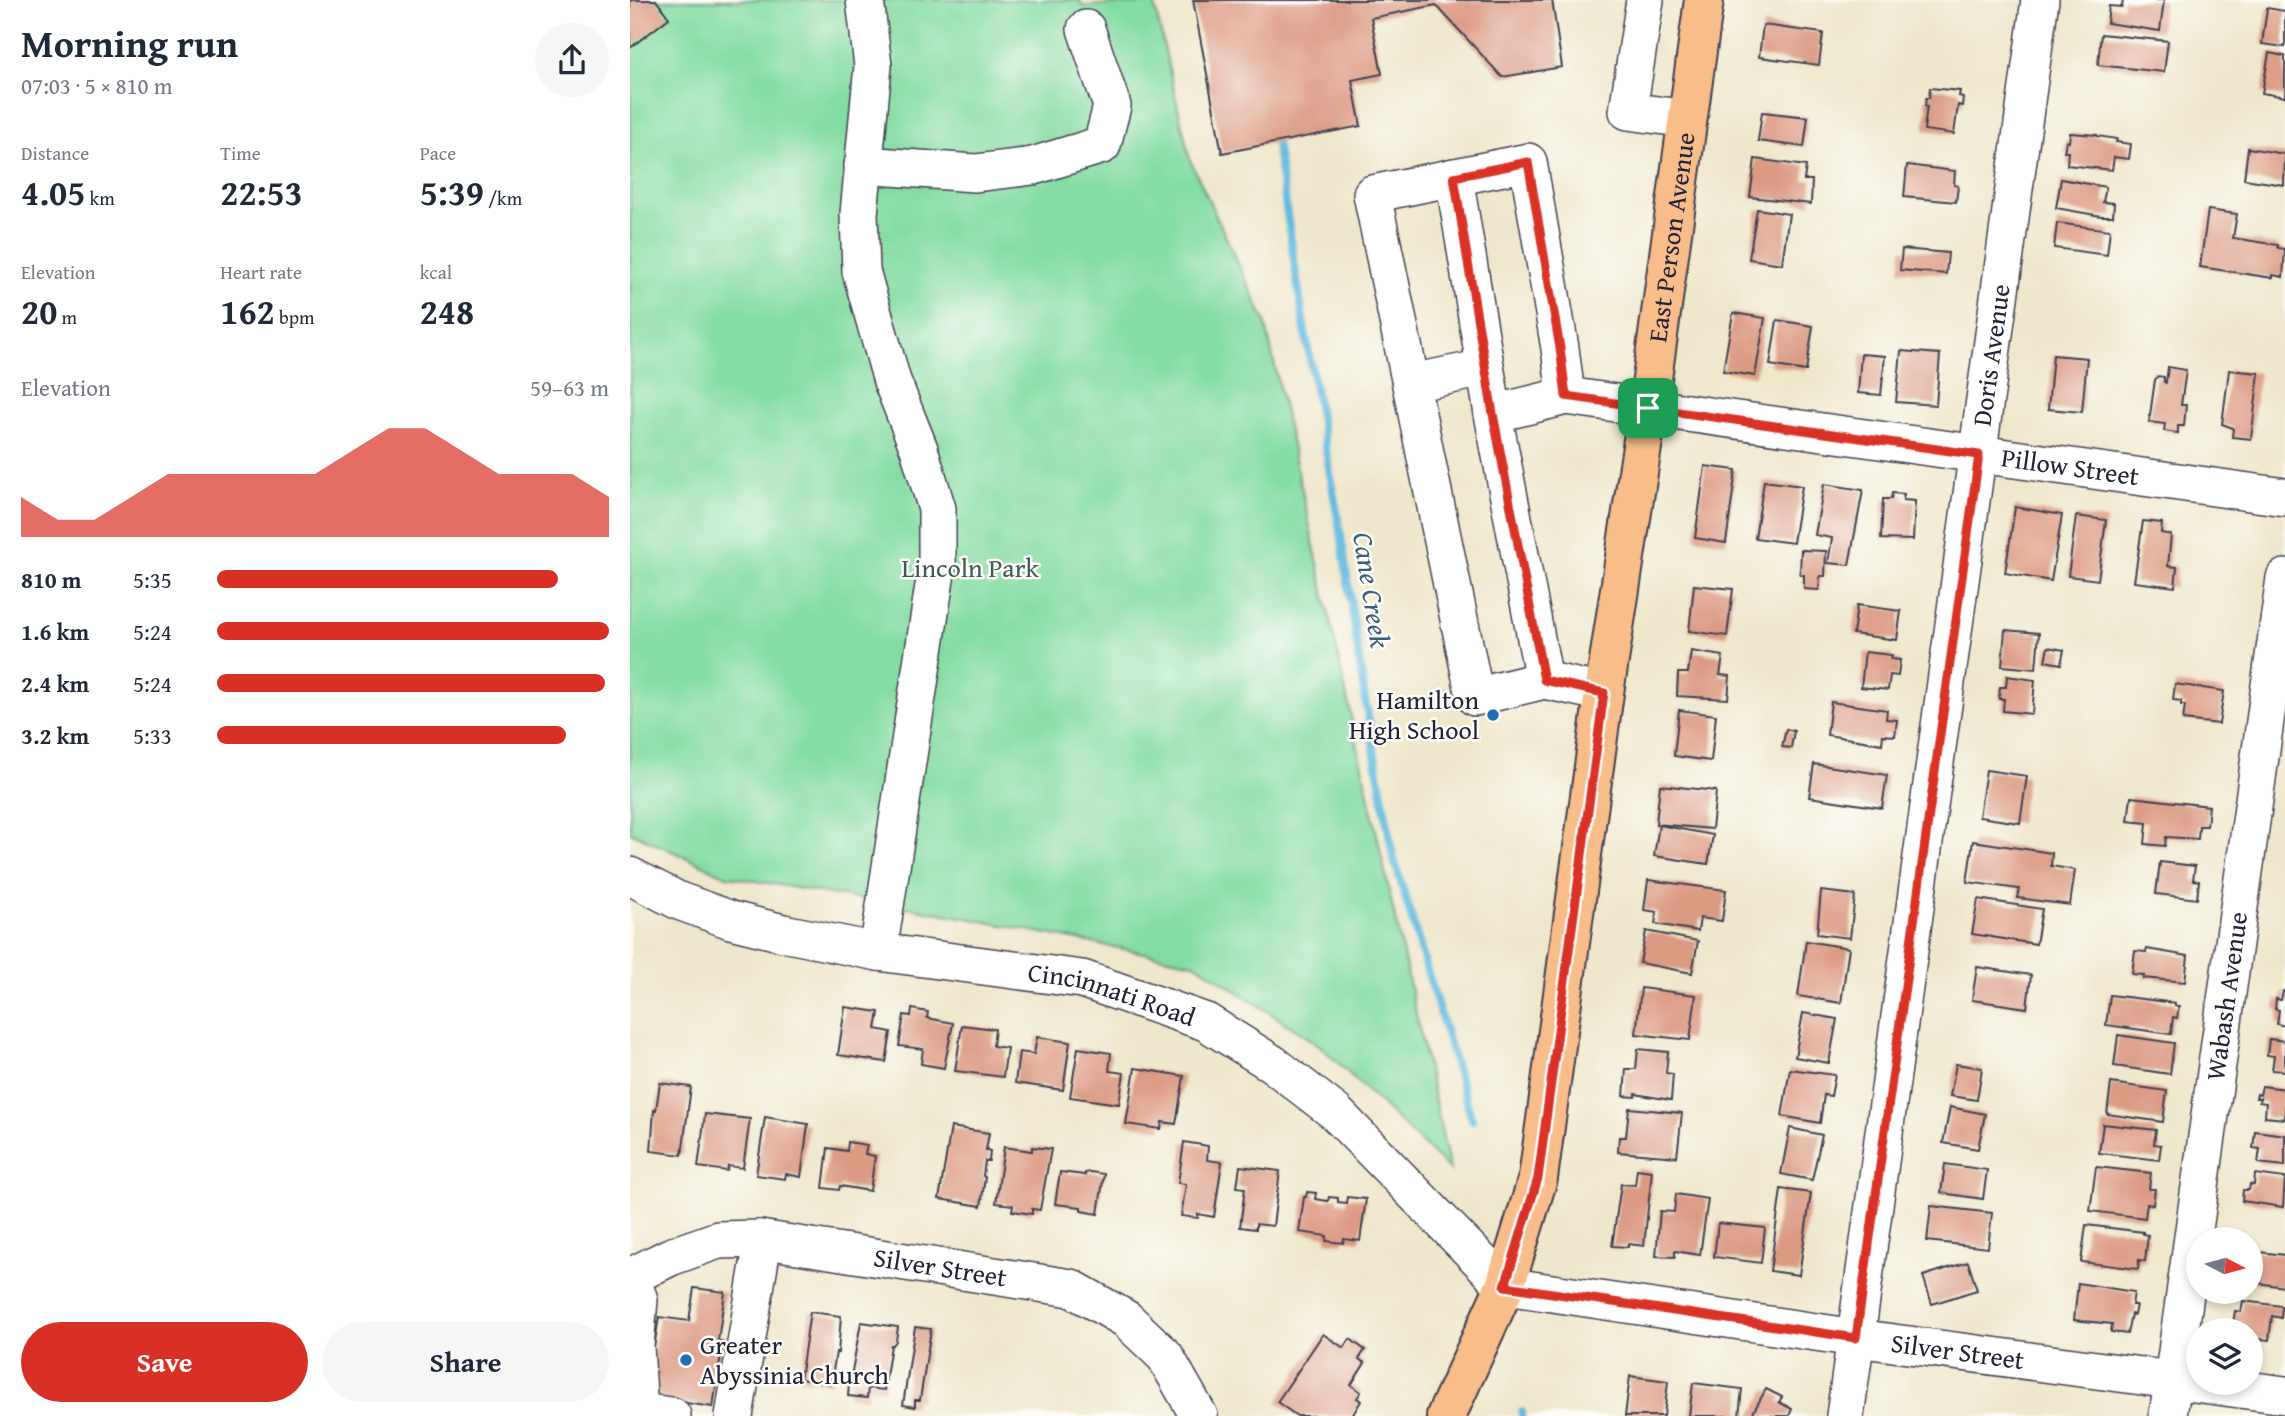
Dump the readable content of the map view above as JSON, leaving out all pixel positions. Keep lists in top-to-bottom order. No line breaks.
{"streets":{"main road":["East Person Avenue"],"street":["Doris Avenue","Pillow Street","Cincinnati Road","Wabash Avenue","Silver Street"]},"crossings":[["East Person Avenue","Pillow Street"],["East Person Avenue","Cincinnati Road"],["East Person Avenue","Silver Street"],["Doris Avenue","Pillow Street"],["Doris Avenue","Silver Street"],["Cincinnati Road","Silver Street"],["Wabash Avenue","Silver Street"]],"water":["Cane Creek"],"parks":["Lincoln Park"],"places":["Hamilton High School","Greater Abyssinia Church"],"north":"right","page":{"heading":["Morning run","07:03 · 5 × 810 m"],"stats":[["Distance","4.05 km"],["Time","22:53"],["Pace","5:39 /km"],["Elevation","20 m"],["Heart rate","162 bpm"],["kcal","248"]],"chart":["Elevation","59–63 m"],"list":[{"name":"810 m","note":"5:35"},{"name":"1.6 km","note":"5:24"},{"name":"2.4 km","note":"5:24"},{"name":"3.2 km","note":"5:33"}],"buttons":["Save","Share"]}}
